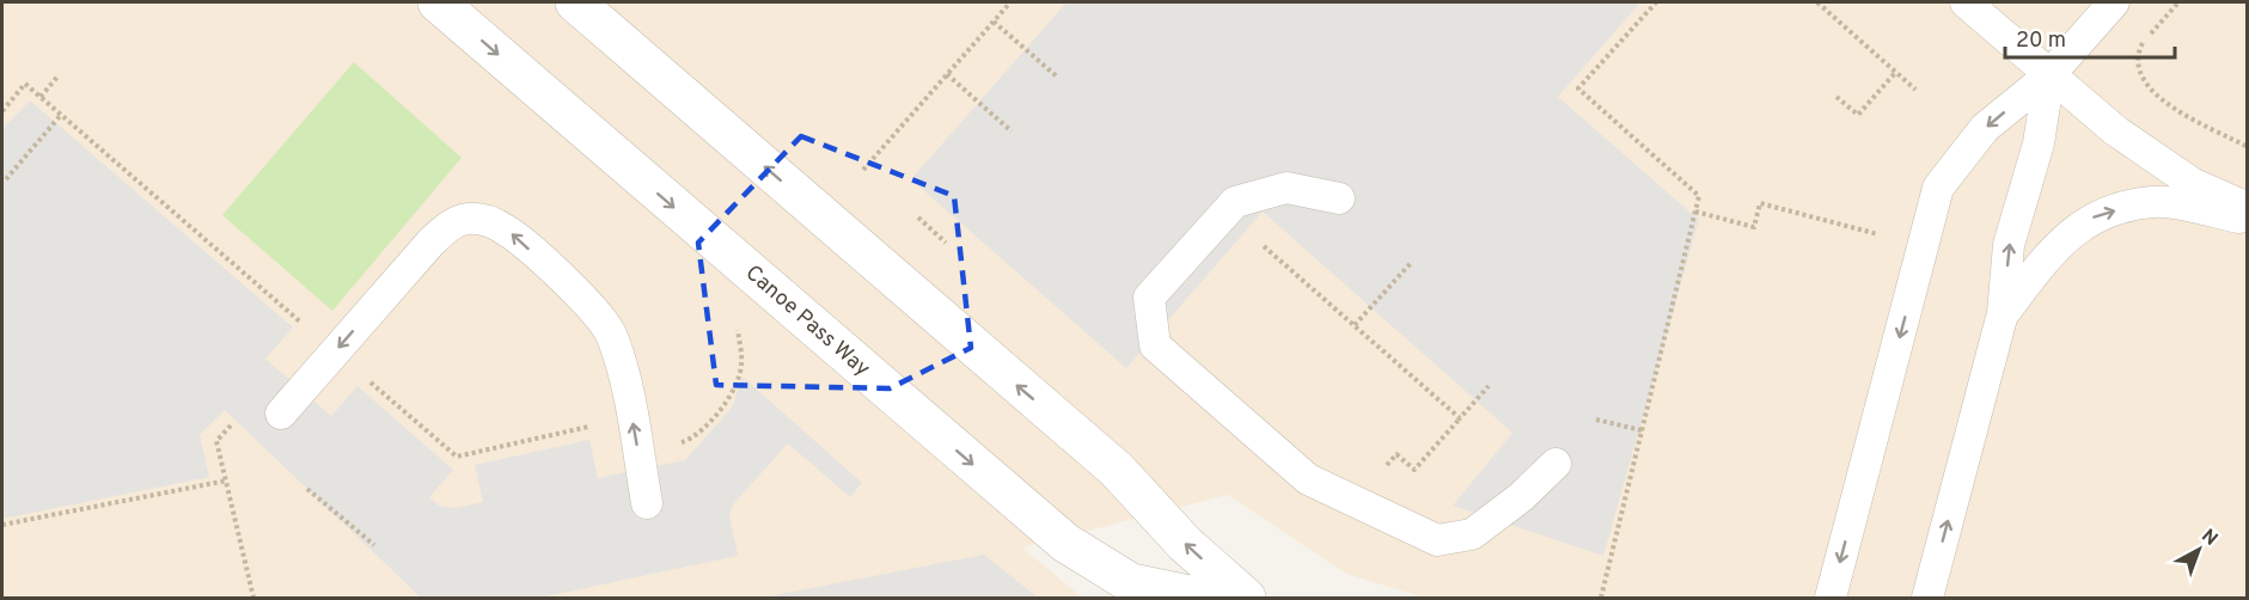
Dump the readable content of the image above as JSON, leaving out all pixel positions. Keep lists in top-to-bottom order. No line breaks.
{"streets":{"street":["Canoe Pass Way"]},"scale_bar":"20 m","north":"top right"}
